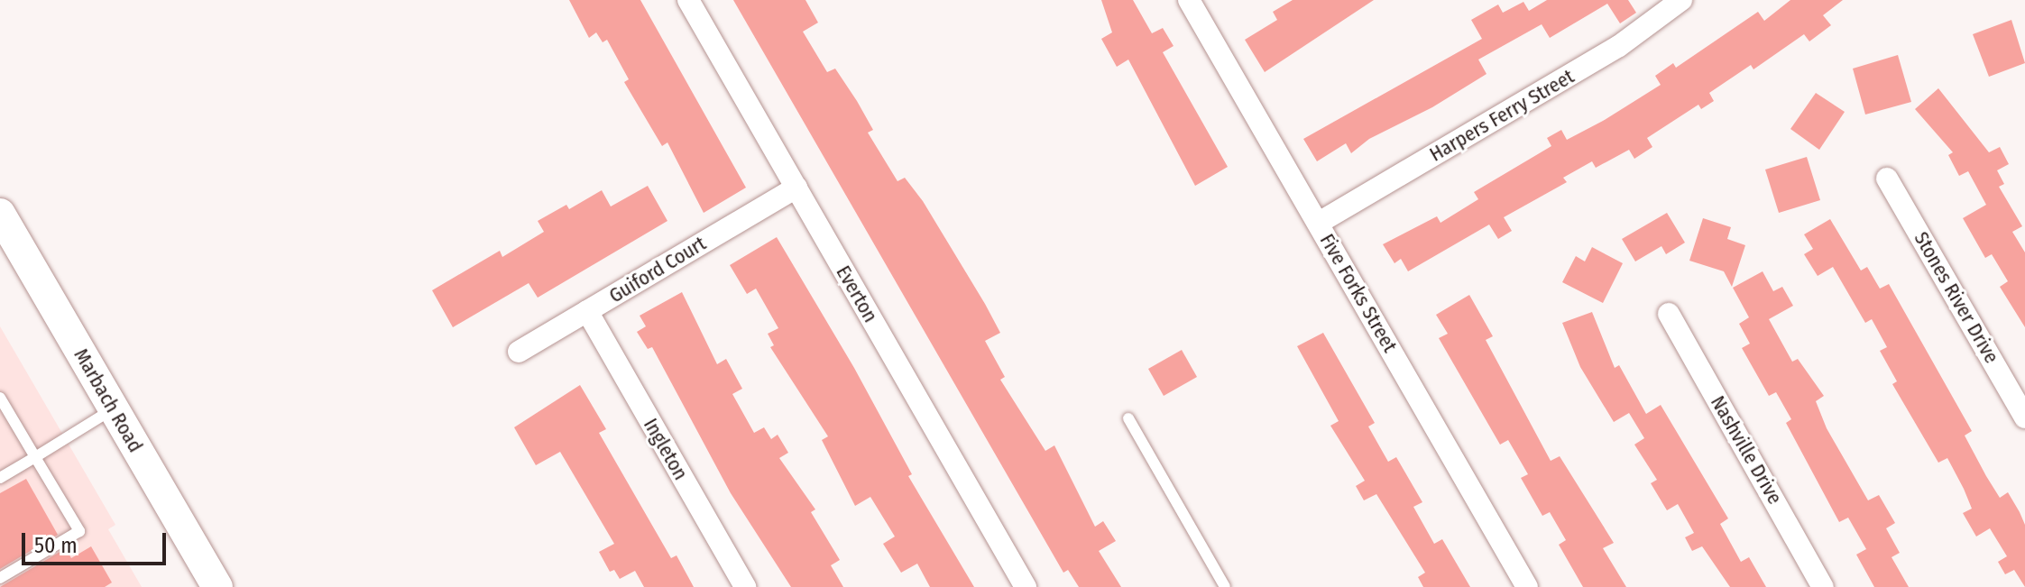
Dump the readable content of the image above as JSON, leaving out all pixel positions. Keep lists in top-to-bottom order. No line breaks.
{"streets":{"main road":["Marbach Road"],"street":["Harpers Ferry Street","Guiford Court","Five Forks Street","Everton","Stones River Drive","Ingleton","Nashville Drive"]},"crossings":[["Harpers Ferry Street","Five Forks Street"],["Guiford Court","Everton"],["Guiford Court","Ingleton"]],"scale_bar":"50 m"}
